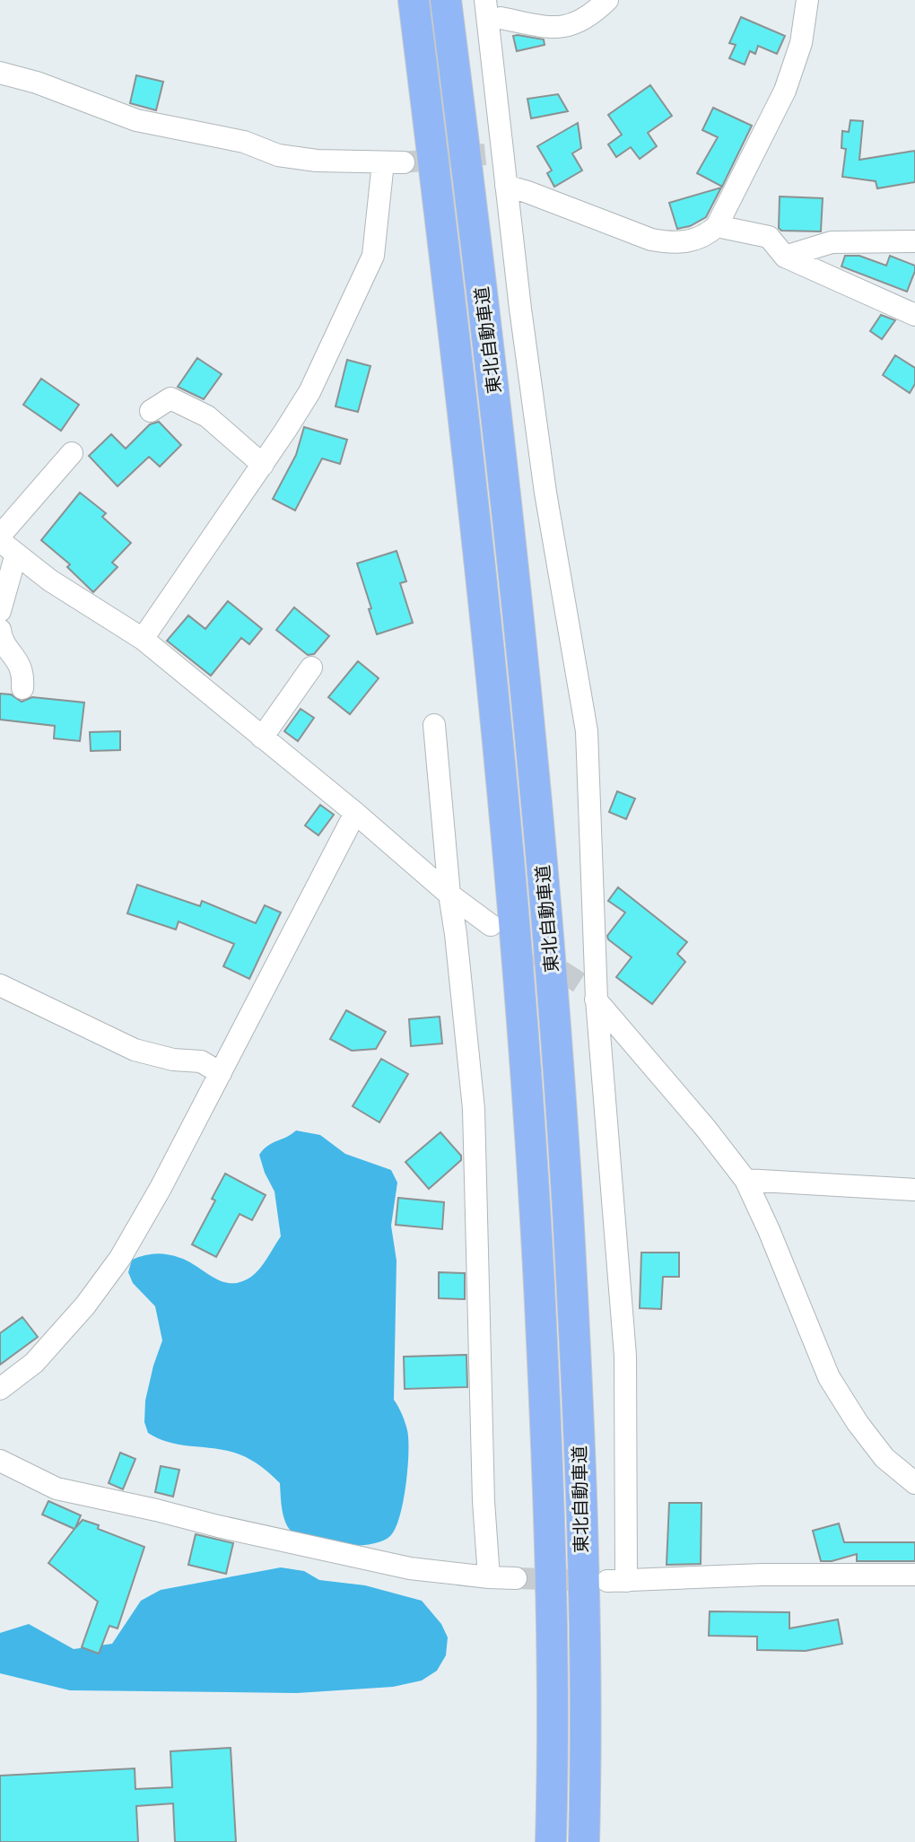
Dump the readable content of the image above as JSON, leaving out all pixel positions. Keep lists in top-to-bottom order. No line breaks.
{"streets":{"highway":["東北自動車道"]}}
